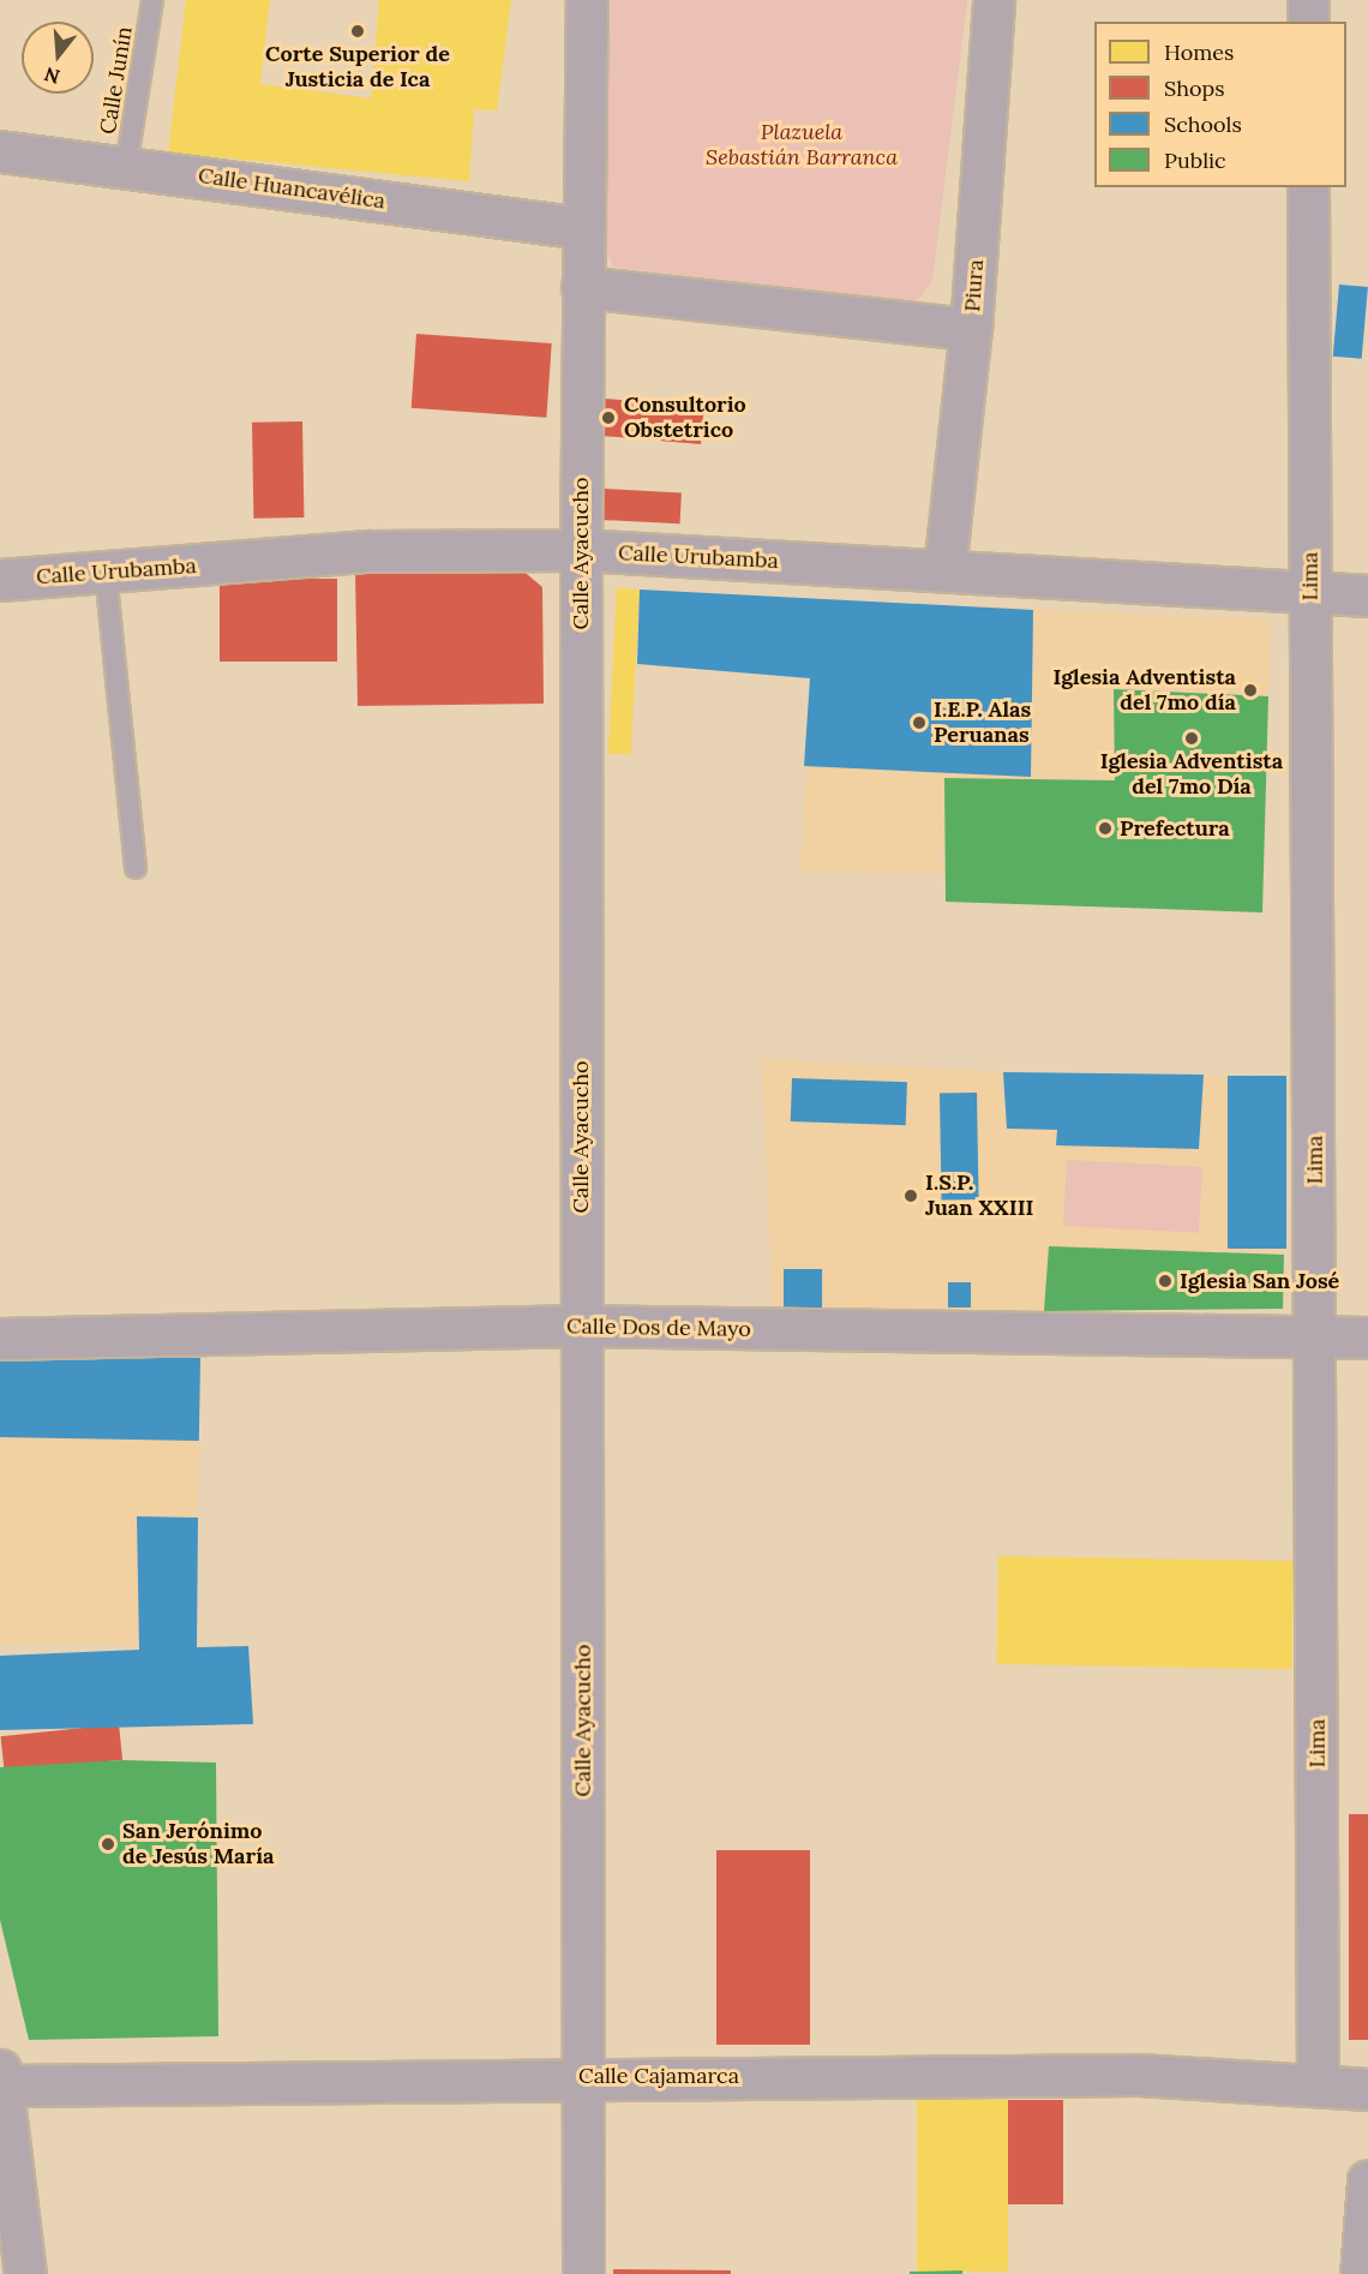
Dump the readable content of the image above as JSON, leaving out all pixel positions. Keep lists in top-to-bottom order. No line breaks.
{"streets":{"street":["Calle Huancavélica","Piura","Calle Ayacucho","Calle Urubamba","Lima","Calle Dos de Mayo","Calle Cajamarca"],"lane":["Calle Junín"]},"crossings":[["Calle Junín","Calle Huancavélica"],["Calle Huancavélica","Calle Ayacucho"],["Piura","Calle Urubamba"],["Calle Ayacucho","Calle Urubamba"],["Calle Ayacucho","Calle Dos de Mayo"],["Calle Ayacucho","Calle Cajamarca"],["Calle Urubamba","Lima"],["Lima","Calle Dos de Mayo"],["Lima","Calle Cajamarca"]],"parks":["Plazuela Sebastián Barranca"],"places":["Corte Superior de Justicia de Ica","Consultorio Obstetrico","Iglesia Adventista del 7mo día","I.E.P. Alas Peruanas","Iglesia Adventista del 7mo Día","Prefectura","I.S.P. Juan XXIII","Iglesia San José","San Jerónimo de Jesús María"],"legend":["Homes","Shops","Schools","Public"],"north":"bottom"}
